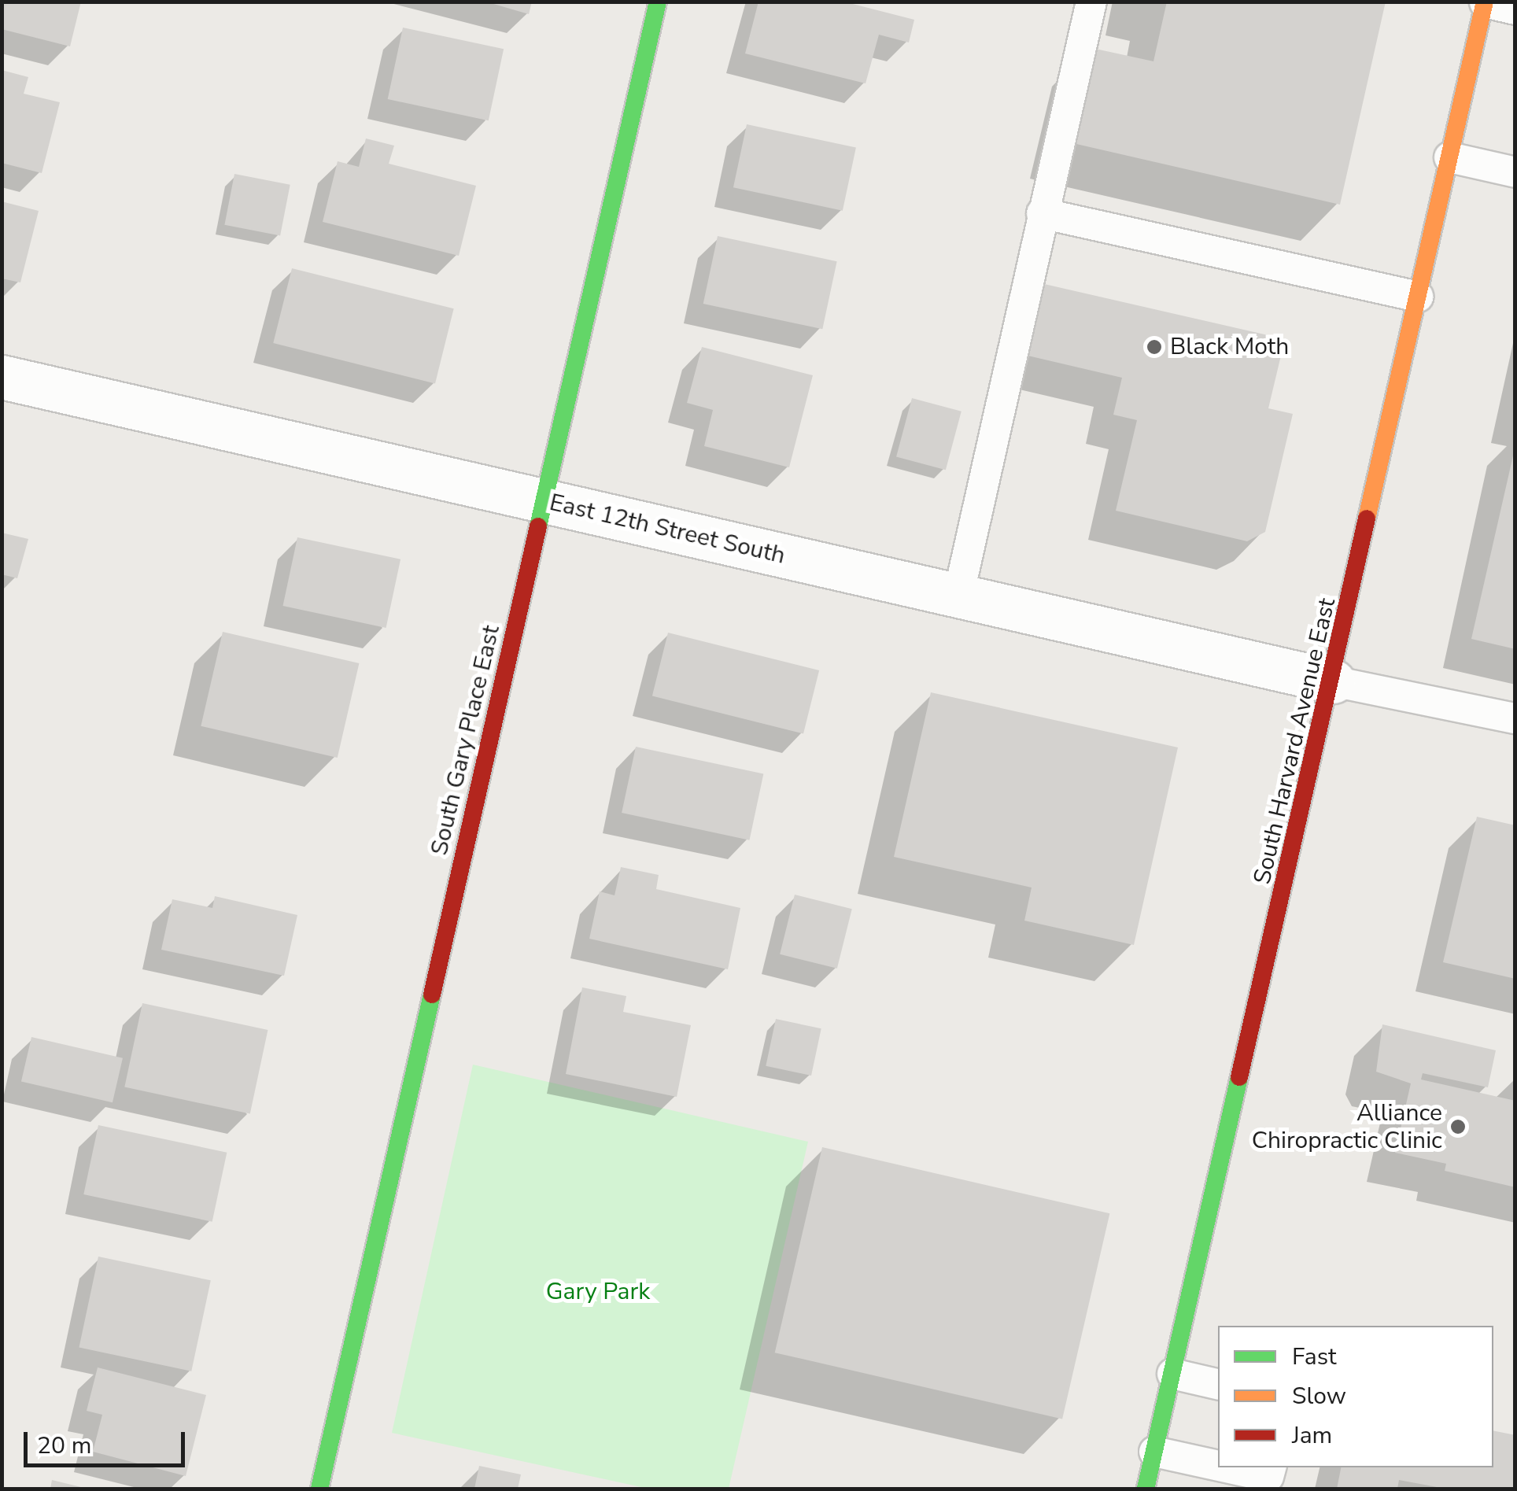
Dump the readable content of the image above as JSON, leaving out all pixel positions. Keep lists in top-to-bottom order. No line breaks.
{"streets":{"main road":["South Gary Place East","South Harvard Avenue East"],"street":["East 12th Street South"]},"crossings":[["East 12th Street South","South Gary Place East"],["East 12th Street South","South Harvard Avenue East"]],"parks":["Gary Park"],"places":["Black Moth","Alliance Chiropractic Clinic"],"legend":["Fast","Slow","Jam"],"scale_bar":"20 m"}
